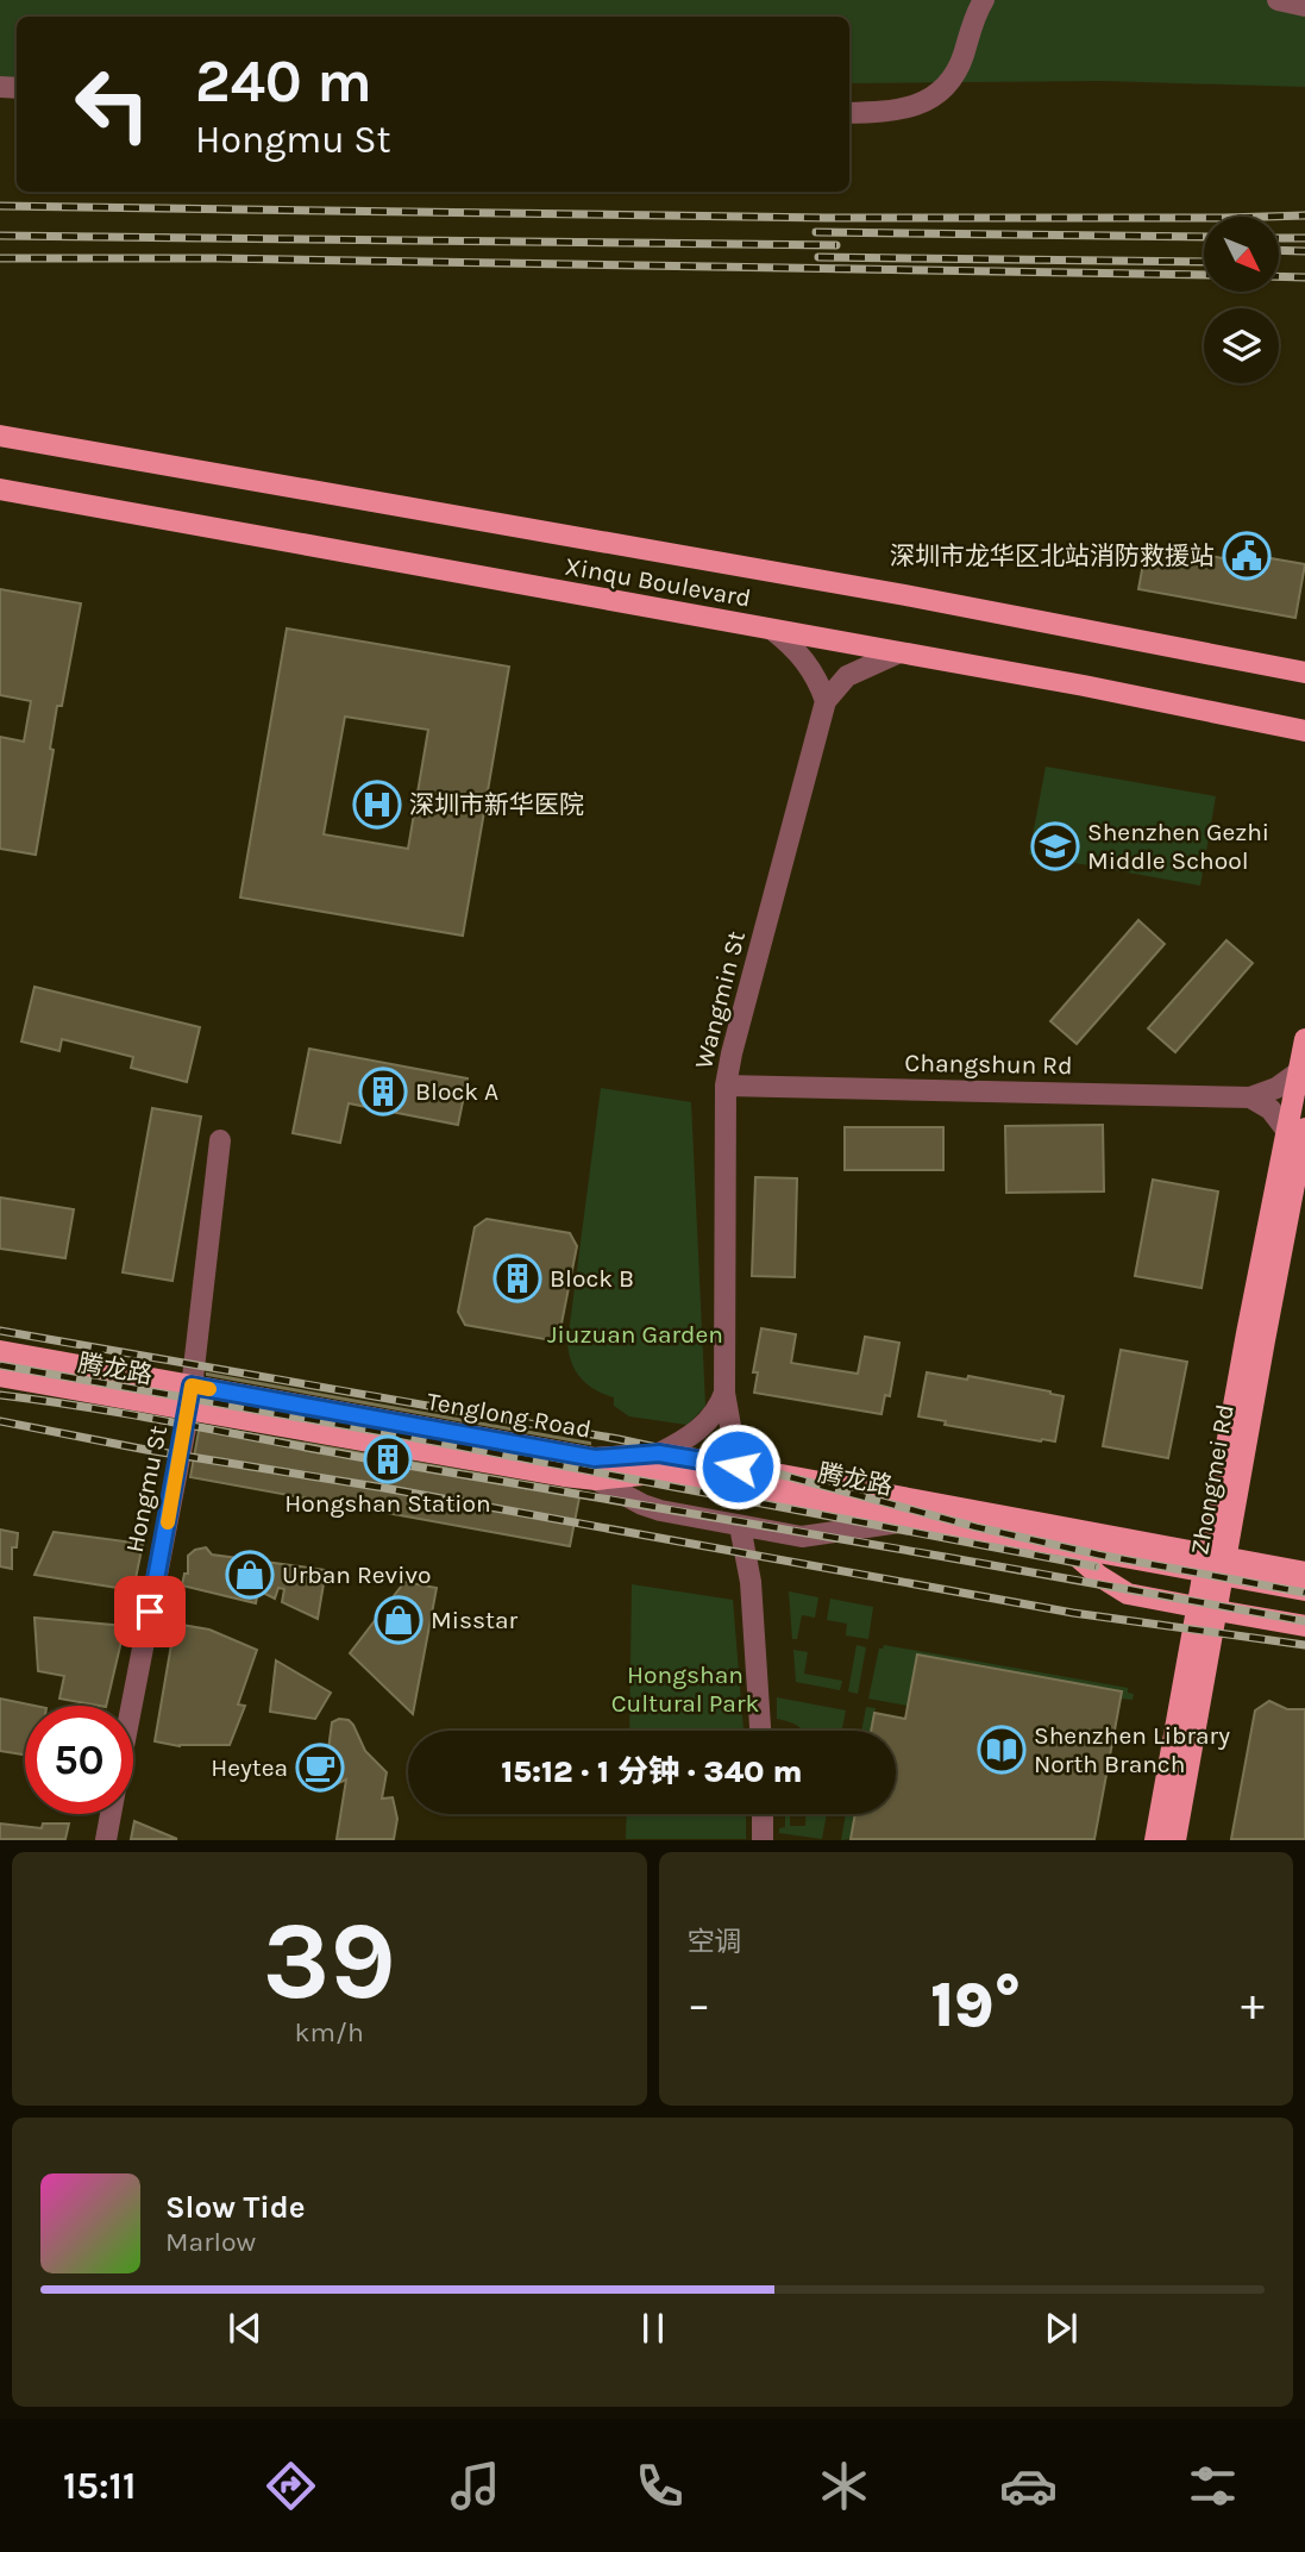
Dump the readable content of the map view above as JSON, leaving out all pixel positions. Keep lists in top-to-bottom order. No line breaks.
{"streets":{"main road":["Xinqu Boulevard","腾龙路","Tenglong Road","Zhongmei Rd"],"street":["Wangmin St","Changshun Rd","Hongmu St"]},"crossings":[["Wangmin St","Changshun Rd"],["Wangmin St","Tenglong Road"],["腾龙路","Tenglong Road"],["腾龙路","Zhongmei Rd"],["腾龙路","Hongmu St"],["Tenglong Road","Zhongmei Rd"],["Tenglong Road","Hongmu St"]],"parks":["Jiuzuan Garden","Hongshan Cultural Park"],"places":{"public building":["深圳市龙华区北站消防救援站"],"hospital":["深圳市新华医院"],"school or university":["Shenzhen Gezhi Middle School"],"building":["Block A","Block B","Hongshan Station"],"shop":["Urban Revivo","Misstar"],"library":["Shenzhen Library North Branch"],"cafe":["Heytea"]},"north":"bottom right","page":{"turn":["240 m","Hongmu St"],"limit":"50","trip":"15:12 · 1 分钟 · 340 m","tile":[["39","km/h"],"空调"],"heat":["−","19°","+"],"song":["Slow Tide","Marlow"],"tabs":"15:11"}}
